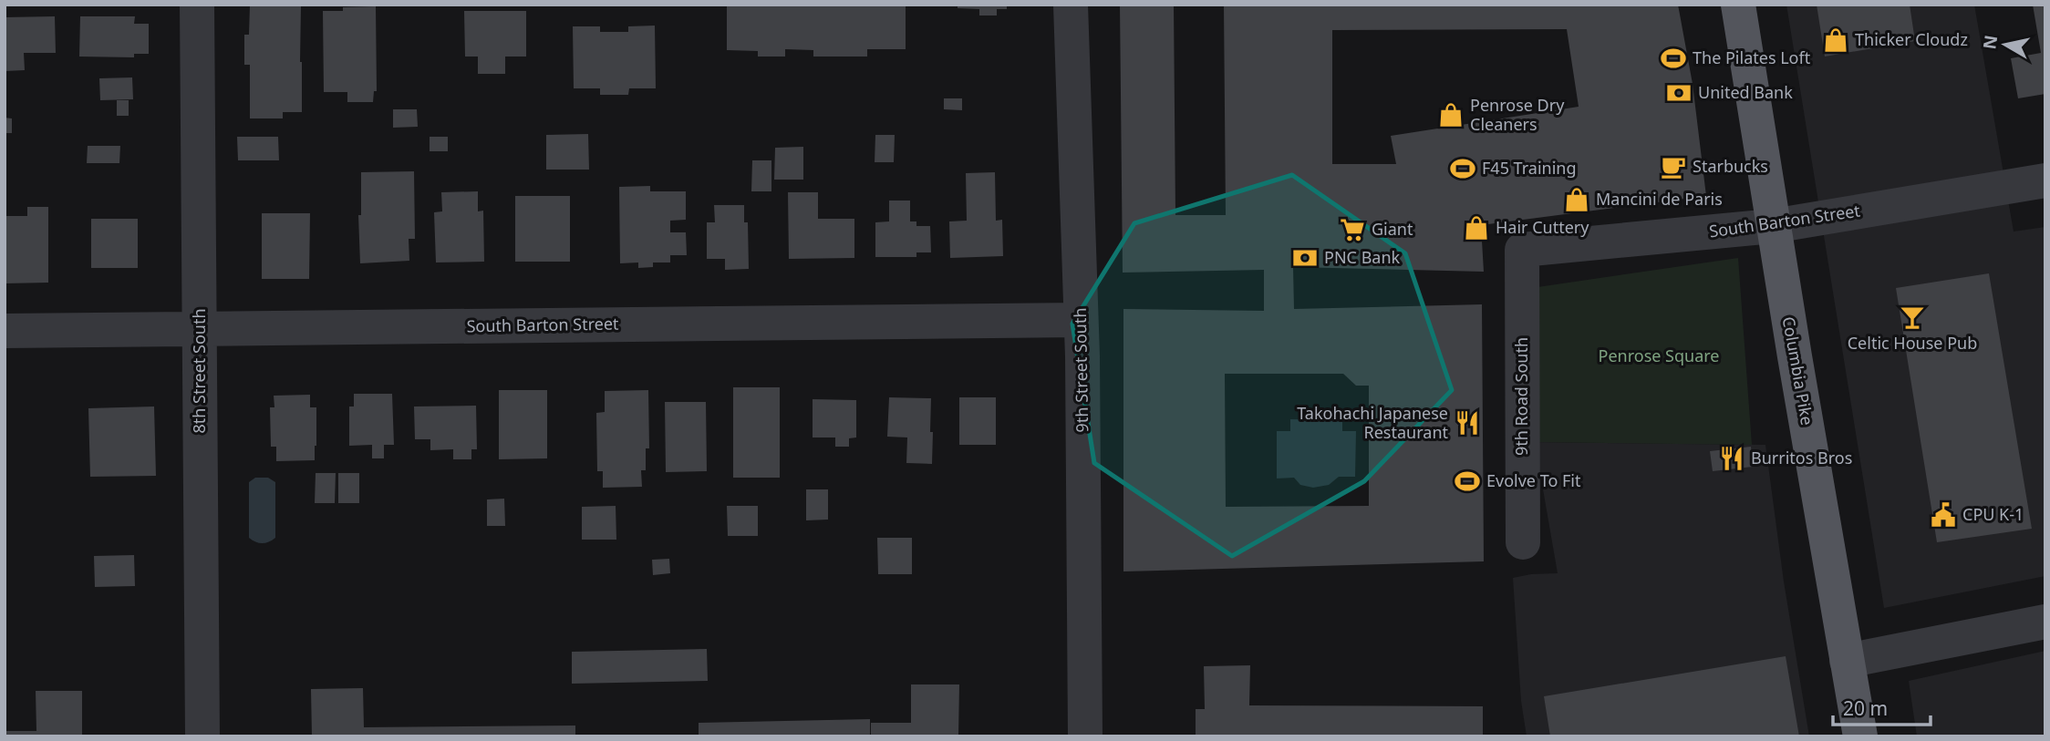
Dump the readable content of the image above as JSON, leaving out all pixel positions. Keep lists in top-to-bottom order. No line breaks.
{"streets":{"main road":["Columbia Pike"],"street":["South Barton Street","9th Street South","8th Street South","9th Road South"]},"crossings":[["South Barton Street","9th Street South"],["South Barton Street","8th Street South"],["South Barton Street","Columbia Pike"],["South Barton Street","9th Road South"]],"parks":["Penrose Square"],"places":{"shop":["Thicker Cloudz","Penrose Dry Cleaners","Mancini de Paris","Hair Cuttery"],"sports":["The Pilates Loft","F45 Training","Evolve To Fit"],"bank":["United Bank","PNC Bank"],"cafe":["Starbucks"],"supermarket":["Giant"],"bar":["Celtic House Pub"],"restaurant":["Takohachi Japanese Restaurant","Burritos Bros"],"public building":["CPU K-1"]},"scale_bar":"20 m","north":"left"}
